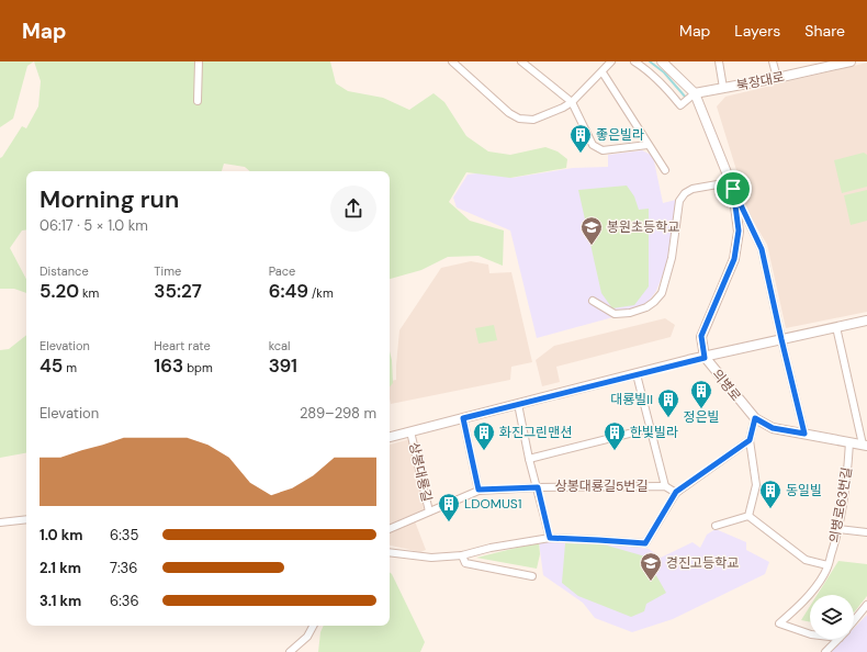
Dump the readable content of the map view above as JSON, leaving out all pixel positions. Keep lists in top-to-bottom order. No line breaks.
{"streets":{"street":["북장대로","의병로","상봉대룡길","상봉대룡길5번길","의병로63번길"]},"crossings":[["북장대로","의병로"],["의병로","상봉대룡길"],["의병로","의병로63번길"],["상봉대룡길","상봉대룡길5번길"]],"places":{"building":["좋은빌라","정은빌","대룡빌II","화진그린맨션","한빛빌라","동일빌","LDOMUS1"],"school or university":["봉원초등학교","경진고등학교"]},"page":{"header":"Map","nav":["Map","Layers","Share"],"heading":["Morning run","06:17 · 5 × 1.0 km"],"stats":[["Distance","5.20 km"],["Time","35:27"],["Pace","6:49 /km"],["Elevation","45 m"],["Heart rate","163 bpm"],["kcal","391"]],"chart":["Elevation","289–298 m"],"list":[{"name":"1.0 km","note":"6:35"},{"name":"2.1 km","note":"7:36"},{"name":"3.1 km","note":"6:36"}]}}
